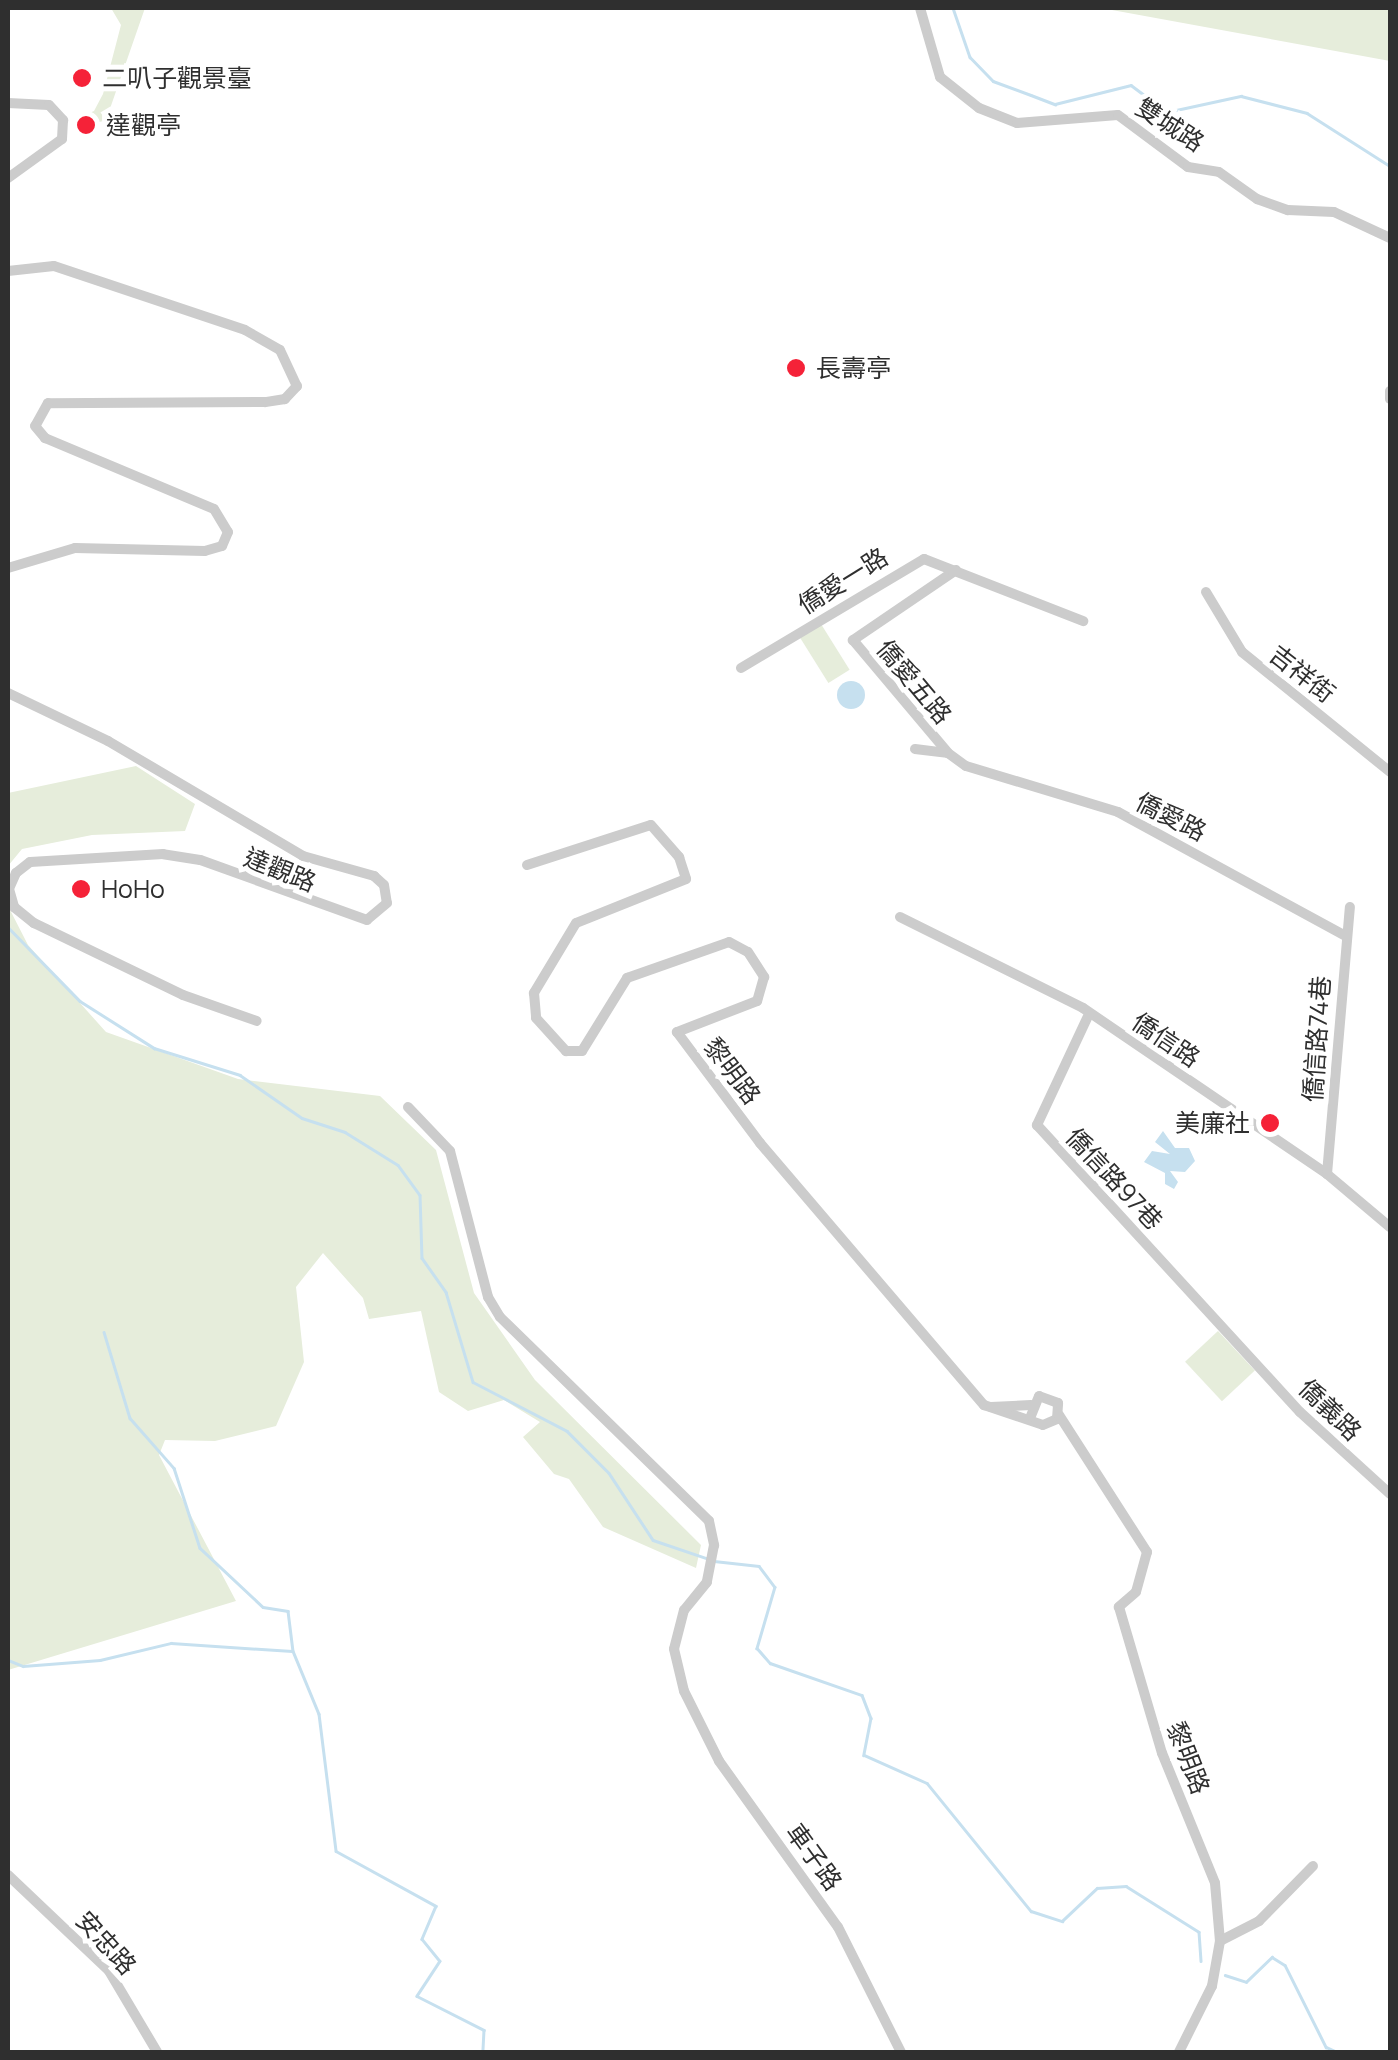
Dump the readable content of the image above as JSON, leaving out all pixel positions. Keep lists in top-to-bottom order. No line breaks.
{"streets":{"street":["雙城路","僑愛一路","吉祥街","僑愛五路","僑愛路","達觀路","僑信路74巷","僑信路","黎明路","僑信路97巷","僑義路","車子路","安忠路"]},"crossings":[["僑愛一路","僑愛五路"],["僑愛五路","僑愛路"],["僑愛路","僑信路74巷"],["僑信路74巷","僑信路"],["僑信路","僑信路97巷"],["僑信路97巷","僑義路"]],"places":["二叭子觀景臺","達觀亭","長壽亭","HoHo","美廉社"]}
